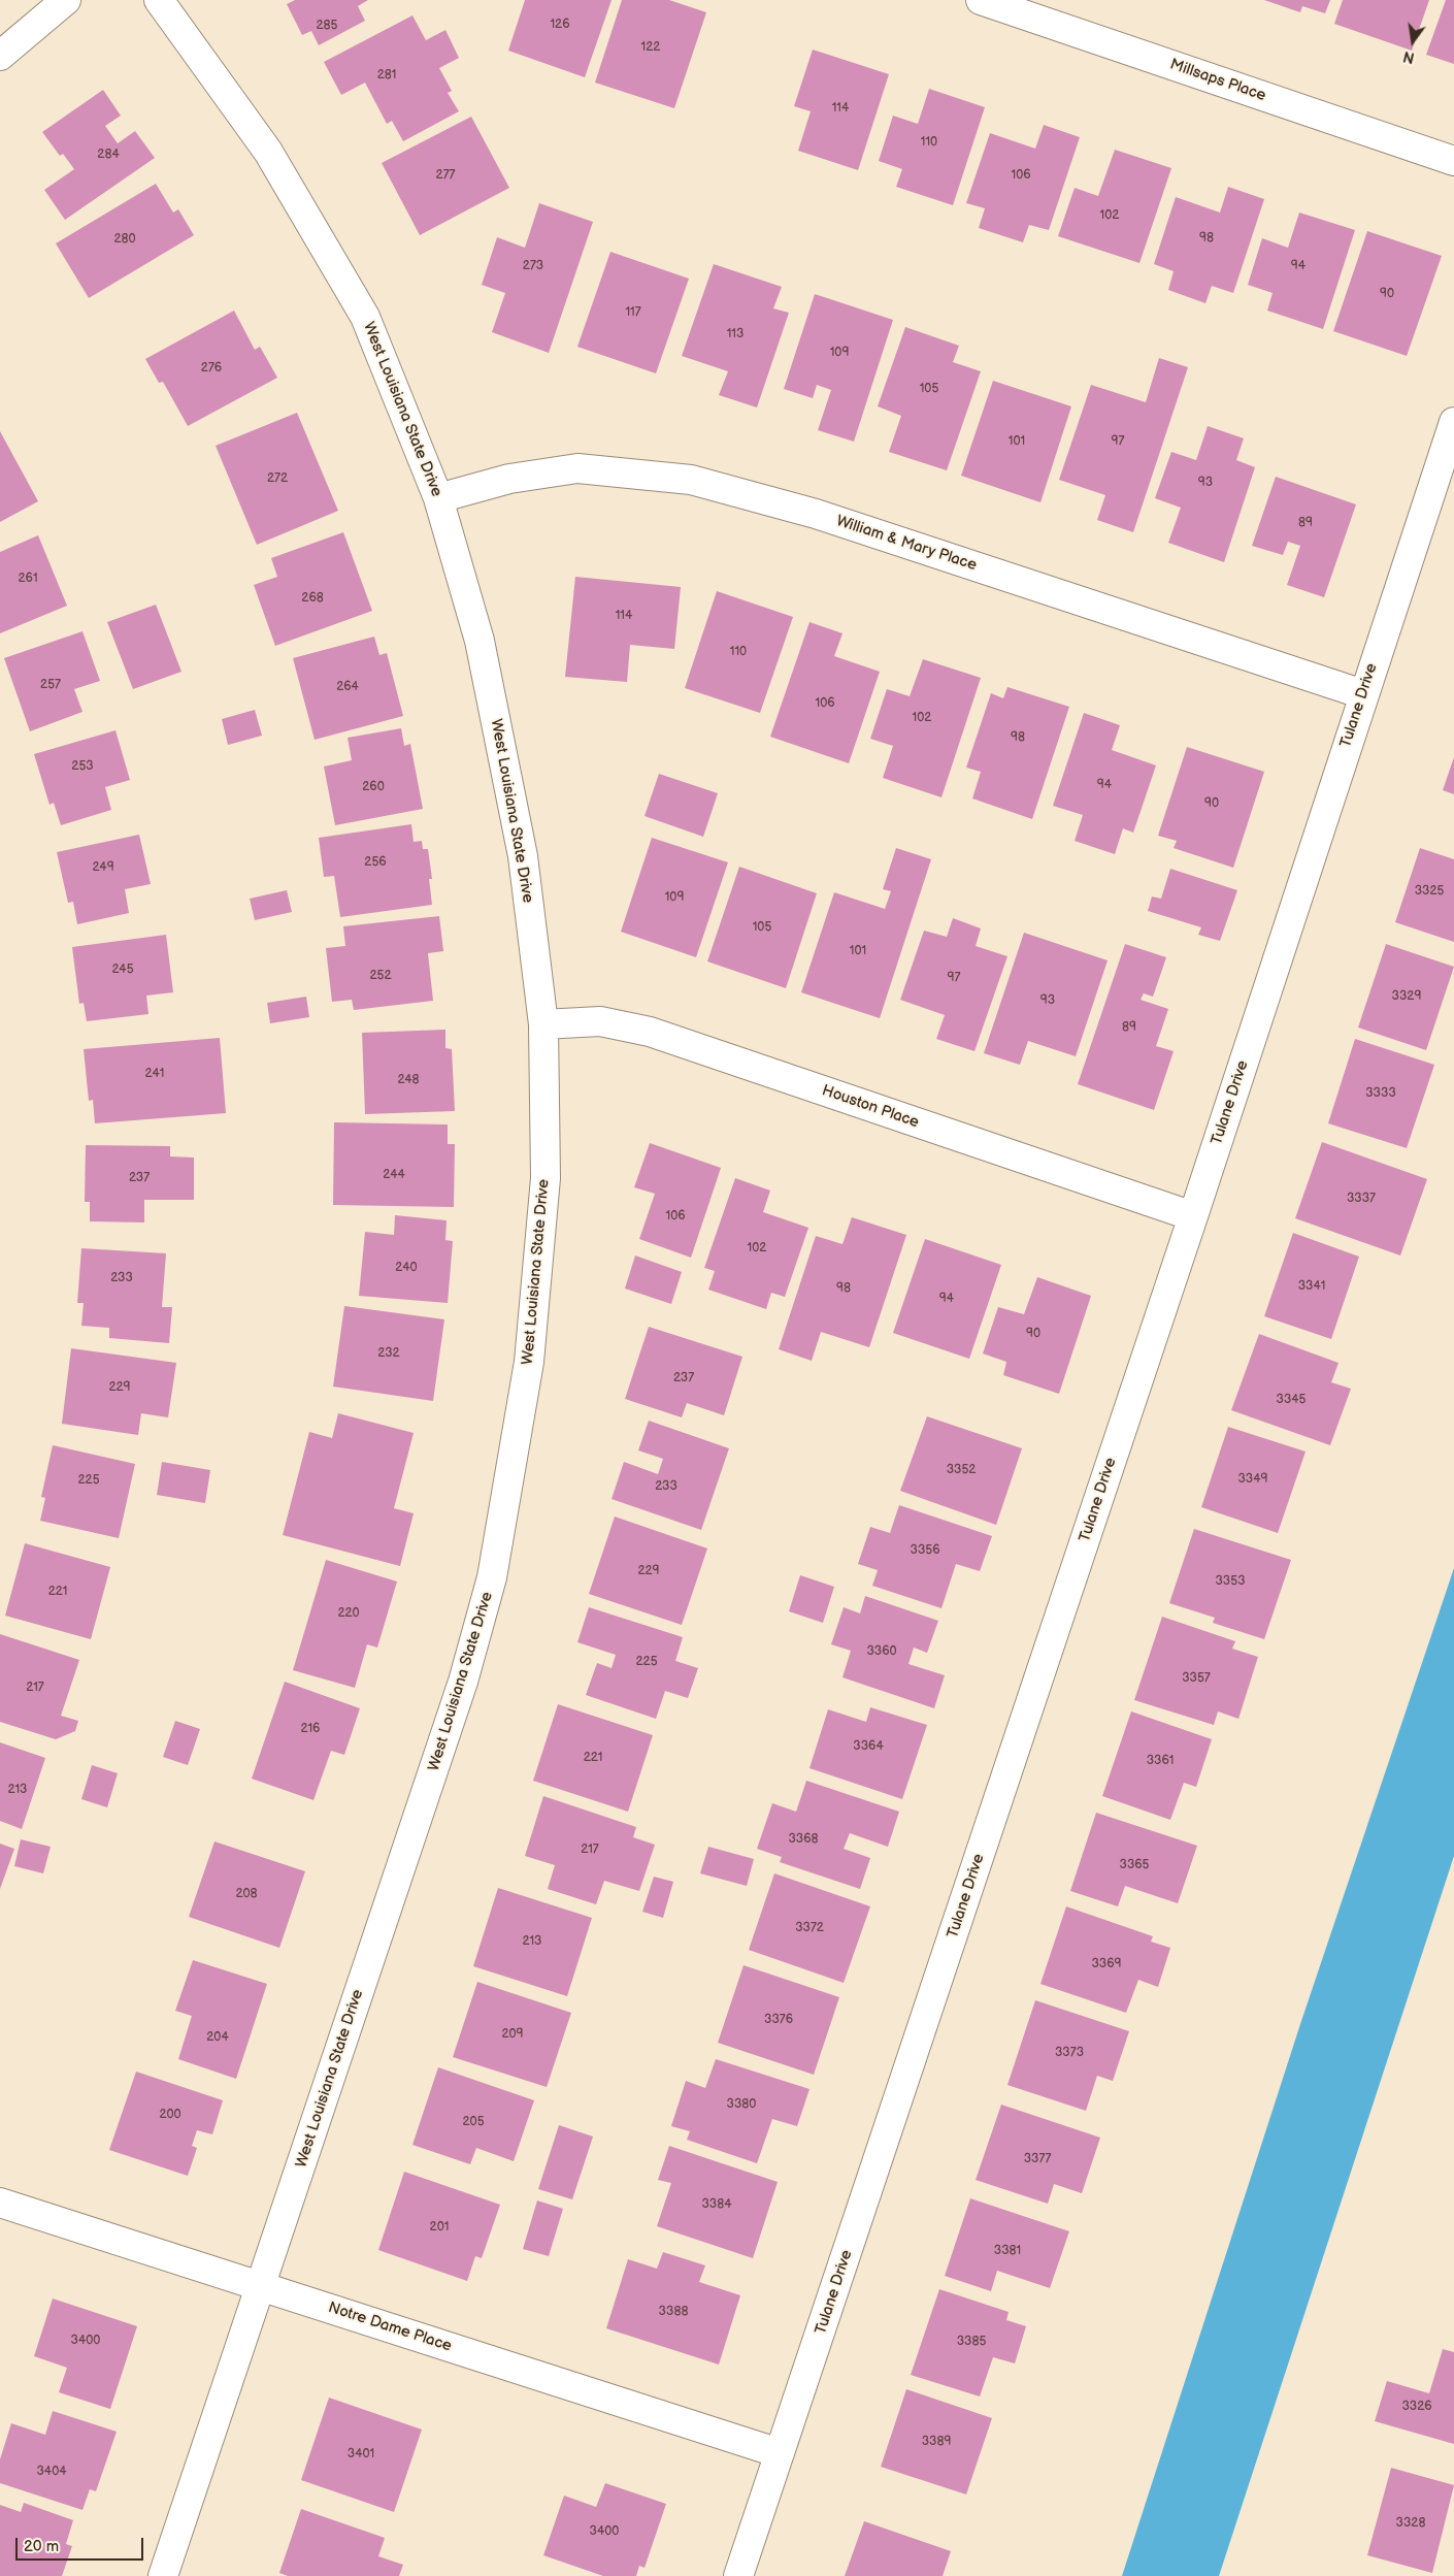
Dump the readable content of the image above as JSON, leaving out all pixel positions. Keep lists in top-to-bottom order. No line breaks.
{"streets":{"street":["Millsaps Place","West Louisiana State Drive","William & Mary Place","Tulane Drive","Houston Place","Notre Dame Place"]},"crossings":[["West Louisiana State Drive","William & Mary Place"],["West Louisiana State Drive","Houston Place"],["West Louisiana State Drive","Notre Dame Place"],["William & Mary Place","Tulane Drive"],["Tulane Drive","Houston Place"],["Tulane Drive","Notre Dame Place"]],"house_numbers":["126","285","122","281","114","110","284","277","106","102","98","280","273","94","90","117","113","109","276","105","101","97","272","93","89","261","268","114","110","257","264","106","102","98","253","94","260","90","256","249","3325","109","105","101","245","252","97","3329","93","89","241","248","3333","244","237","3337","106","102","240","233","3341","98","94","90","232","237","229","3345","3352","3349","225","233","3356","229","3353","221","220","3360","225","3357","217","216","3364","221","3361","213","3368","217","3365","208","3372","213","3369","3376","209","204","3373","3380","200","205","3377","3384","201","3381","3388","3400","3385","3326","3389","3401","3404","3328","3400"],"scale_bar":"20 m","north":"bottom"}
